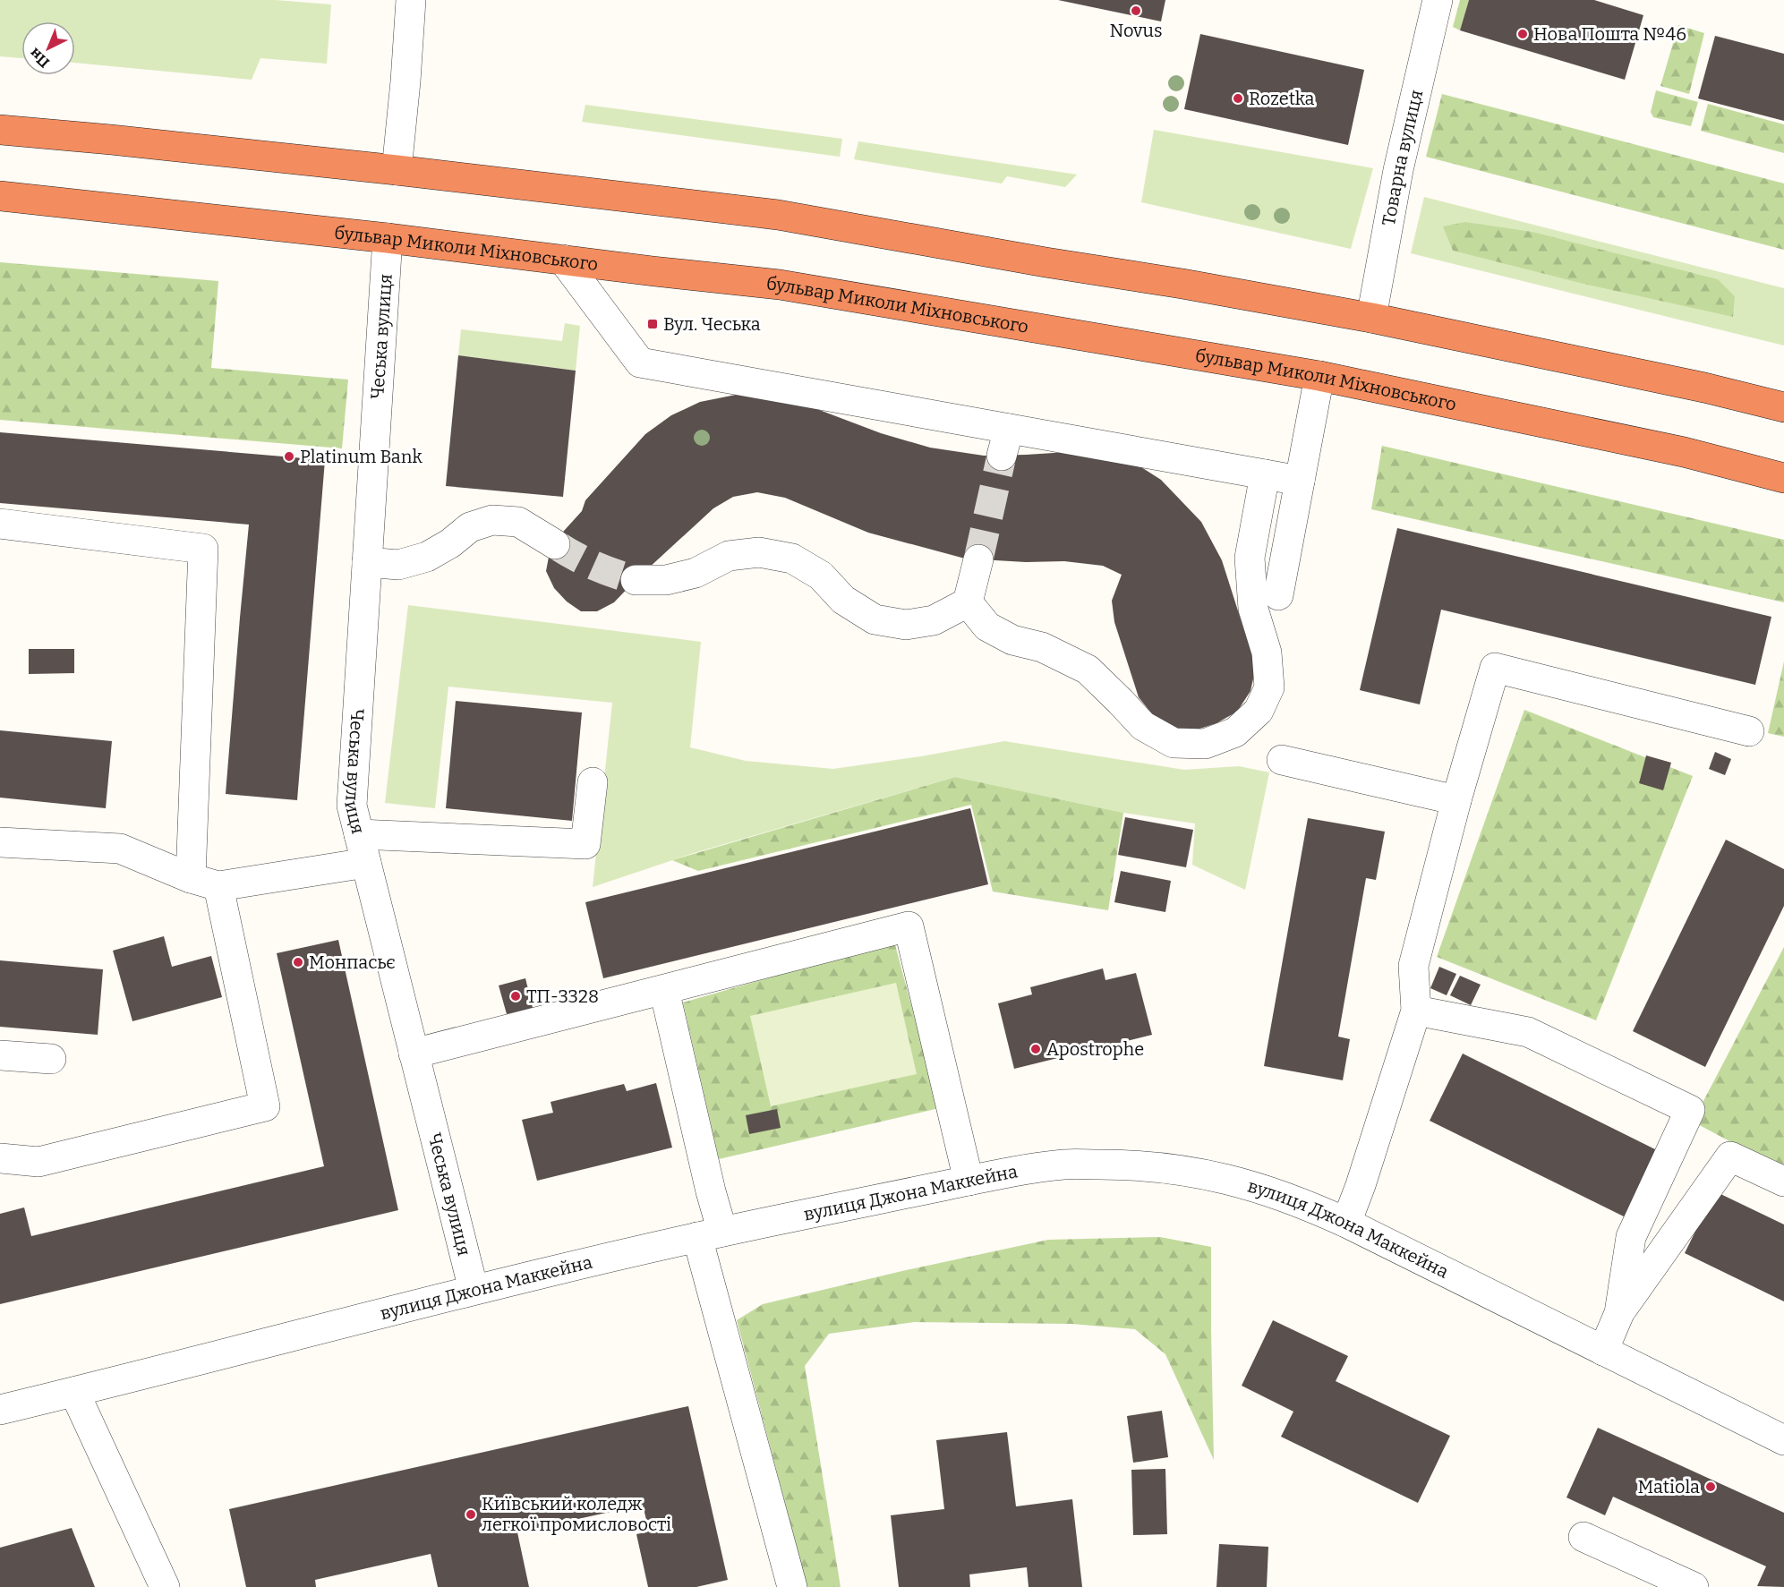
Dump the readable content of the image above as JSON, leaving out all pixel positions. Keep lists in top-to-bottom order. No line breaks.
{"streets":{"highway":["бульвар Миколи Міхновського"],"street":["Товарна вулиця","Чеська вулиця","вулиця Джона Маккейна"]},"crossings":[["бульвар Миколи Міхновського","Чеська вулиця"],["Чеська вулиця","вулиця Джона Маккейна"]],"places":{"other":["Novus","Нова Пошта №46","Rozetka","Platinum Bank","Монпасьє","ТП-3328","Apostrophe","Matiola","Київський коледж легкої промисловості"],"transit":["Вул. Чеська"]},"north":"bottom left"}
